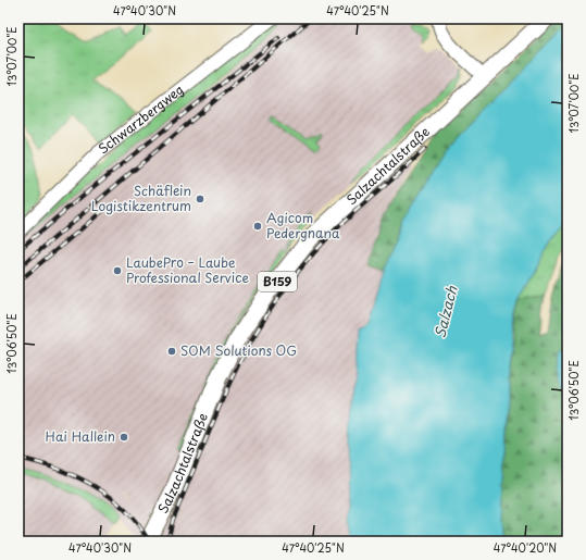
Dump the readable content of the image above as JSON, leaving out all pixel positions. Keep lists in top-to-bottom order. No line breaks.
{"streets":{"main road":["Salzachtalstraße","B159"],"street":["Schwarzbergweg"]},"water":["Salzach"],"places":["Schäflein Logistikzentrum","Agicom Pedergnana","LaubePro – Laube Professional Service","SOM Solutions OG","Hai Hallein"],"coordinates":["47°40'30\"N","47°40'25\"N","13°07'00\"E","13°06'50\"E","47°40'20\"N"]}
